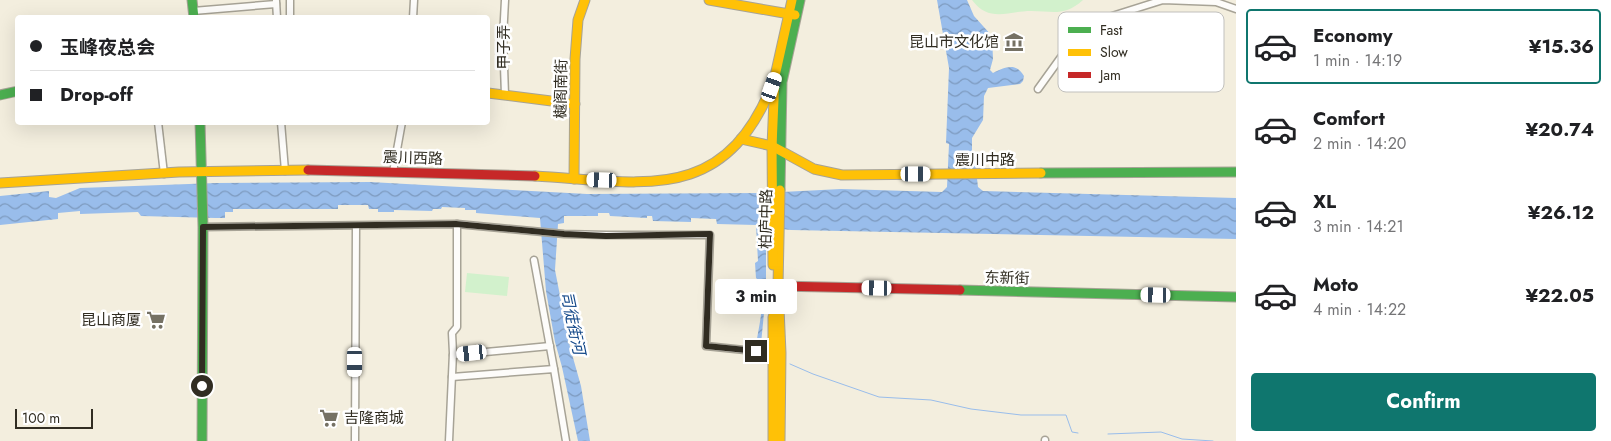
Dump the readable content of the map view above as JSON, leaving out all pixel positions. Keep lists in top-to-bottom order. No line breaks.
{"streets":{"street":["甲子弄","樾阁南街","震川西路","震川中路","柏庐中路","东新街"]},"crossings":[["樾阁南街","震川西路"],["震川西路","震川中路"],["震川西路","柏庐中路"],["震川中路","柏庐中路"],["柏庐中路","东新街"]],"water":["司徒街河"],"places":{"museum":["昆山市文化馆"],"supermarket":["昆山商厦","吉隆商城"]},"legend":["Fast","Slow","Jam"],"scale_bar":"100 m","page":{"list":[{"name":"Economy","note":"1 min · 14:19","value":"¥15.36"},{"name":"Comfort","note":"2 min · 14:20","value":"¥20.74"},{"name":"XL","note":"3 min · 14:21","value":"¥26.12"},{"name":"Moto","note":"4 min · 14:22","value":"¥22.05"}],"banner":["玉峰夜总会","Drop-off"],"bubble":"3 min","buttons":"Confirm","scale":"100 m"}}
